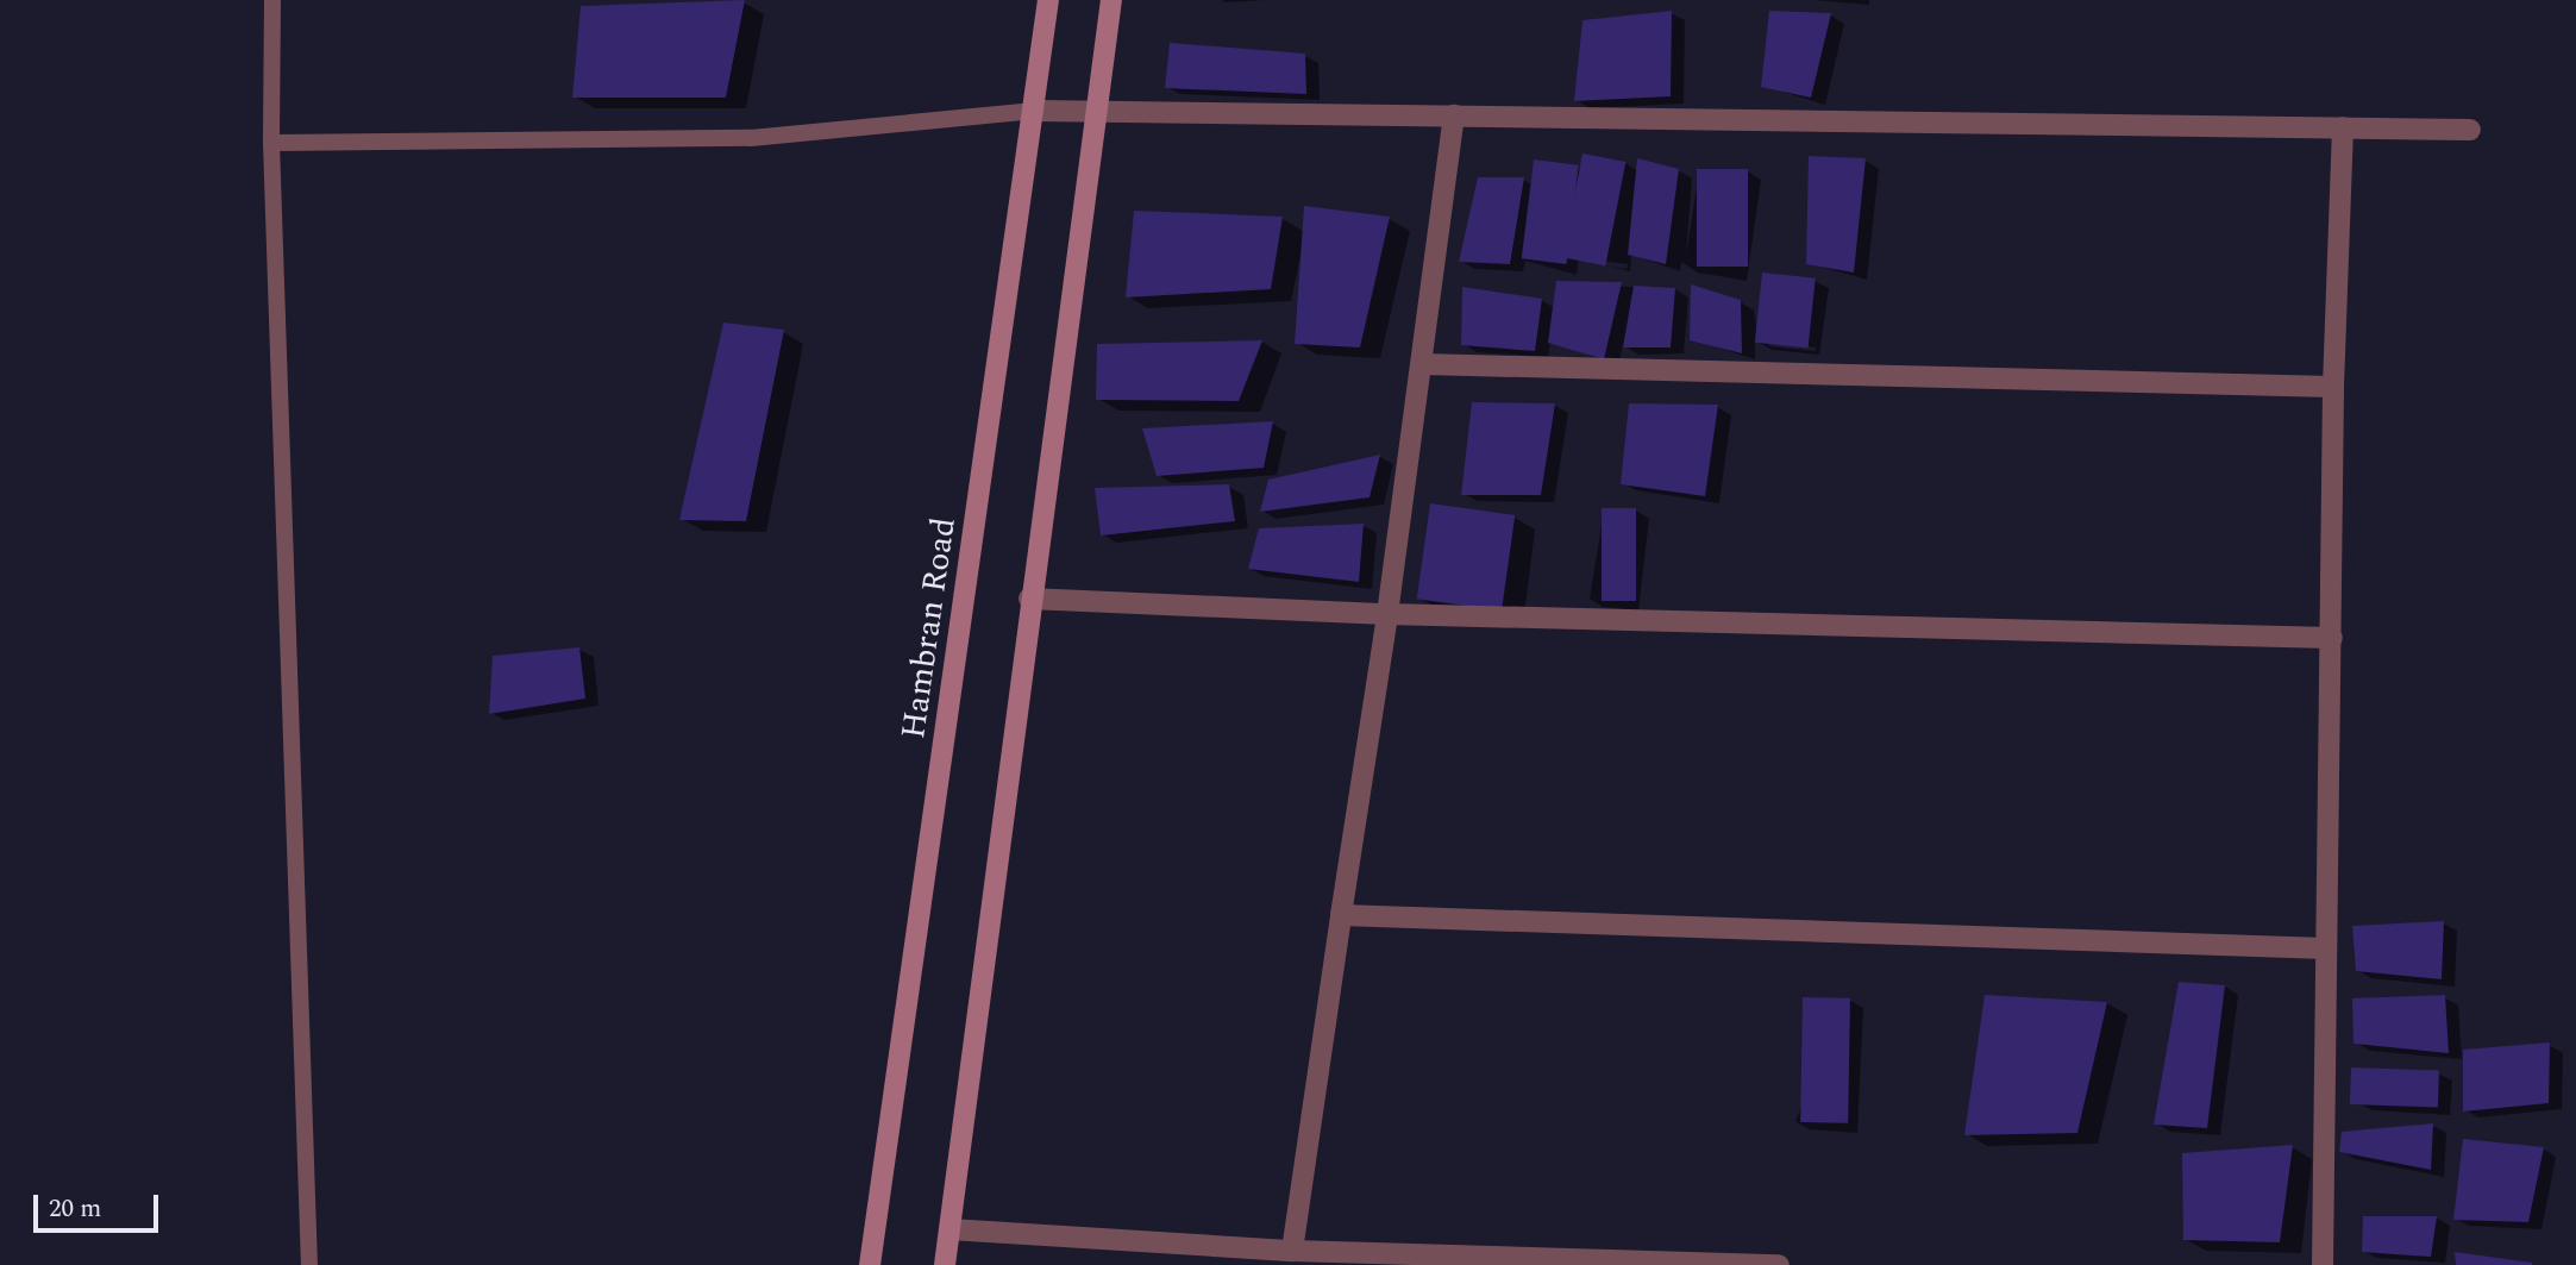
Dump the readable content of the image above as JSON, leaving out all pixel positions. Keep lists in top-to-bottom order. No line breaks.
{"streets":{"main road":["Hambran Road"]},"scale_bar":"20 m"}
